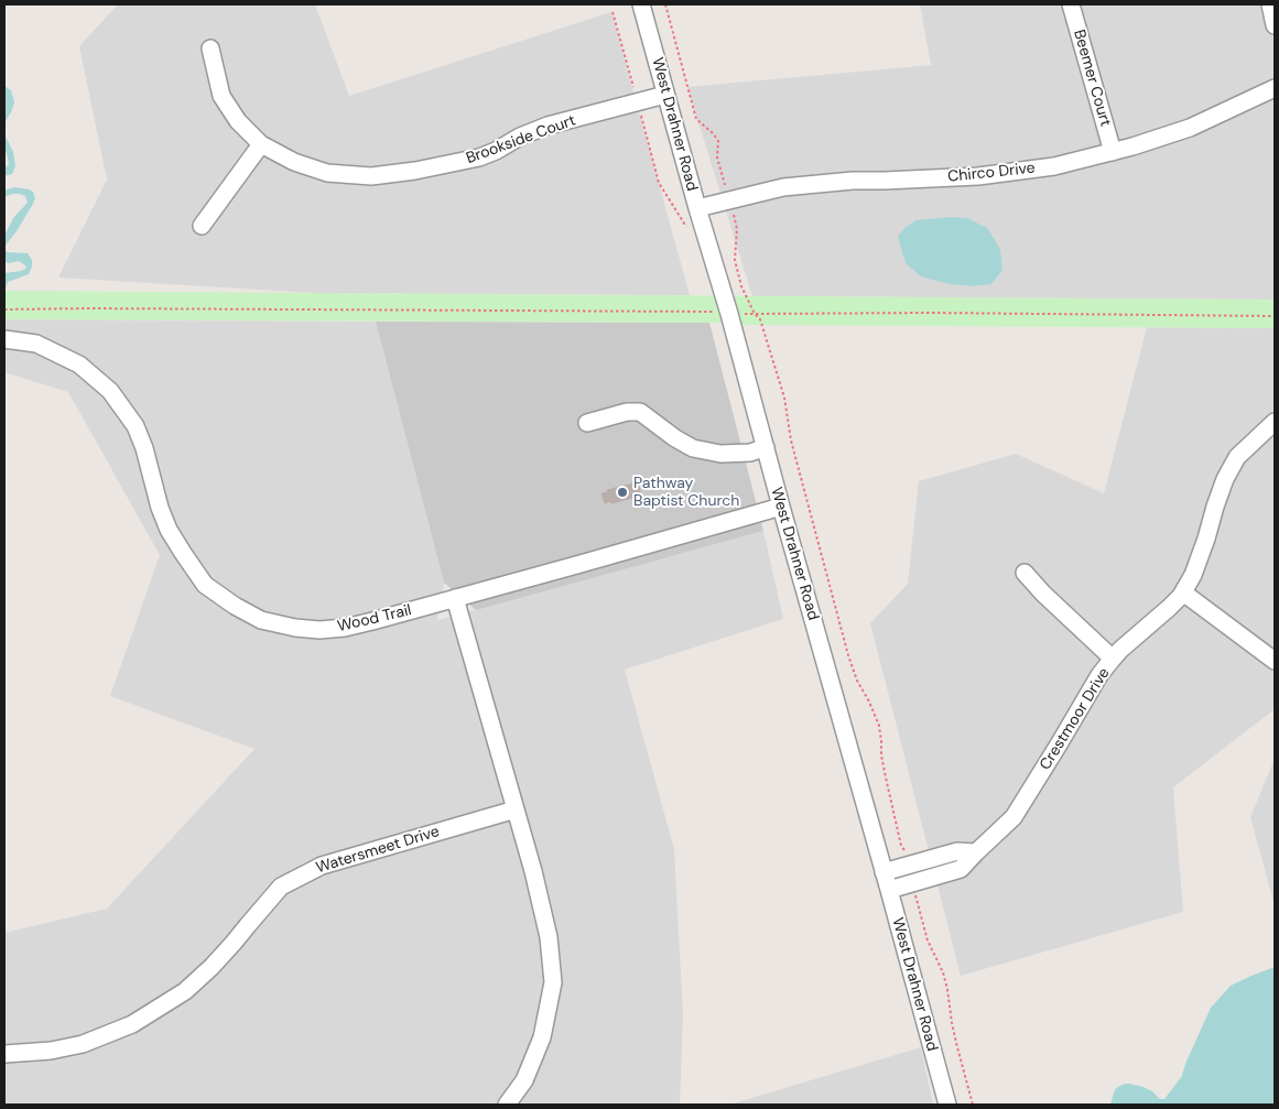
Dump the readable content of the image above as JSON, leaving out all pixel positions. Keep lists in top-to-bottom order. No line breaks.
{"streets":{"street":["Beemer Court","West Drahner Road","Brookside Court","Chirco Drive","Wood Trail","Crestmoor Drive","Watersmeet Drive"]},"crossings":[["Beemer Court","Chirco Drive"],["West Drahner Road","Brookside Court"],["West Drahner Road","Chirco Drive"],["West Drahner Road","Wood Trail"],["West Drahner Road","Crestmoor Drive"]],"places":["Pathway Baptist Church"]}
